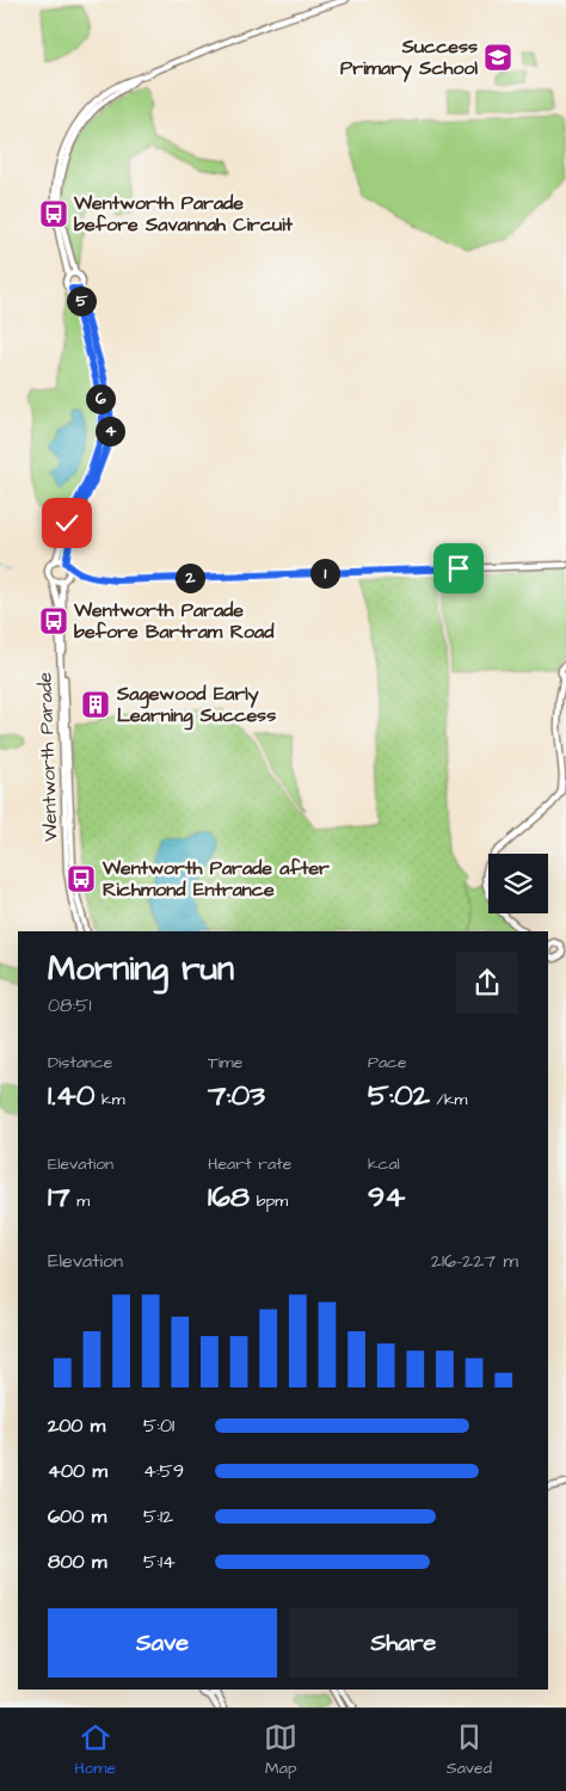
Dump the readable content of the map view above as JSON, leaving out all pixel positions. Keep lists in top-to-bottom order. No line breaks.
{"streets":{"street":["Wentworth Parade"]},"places":{"school or university":["Success Primary School"],"bus stop":["Wentworth Parade before Savannah Circuit","Wentworth Parade before Bartram Road","Wentworth Parade after Richmond Entrance"],"building":["Sagewood Early Learning Success"]},"page":{"pins":["5","6","4","1","2"],"heading":["Morning run","08:51"],"stats":[["Distance","1.40 km"],["Time","7:03"],["Pace","5:02 /km"],["Elevation","17 m"],["Heart rate","168 bpm"],["kcal","94"]],"chart":["Elevation","216–227 m"],"list":[{"name":"200 m","note":"5:01"},{"name":"400 m","note":"4:59"},{"name":"600 m","note":"5:12"},{"name":"800 m","note":"5:14"}],"buttons":["Save","Share"],"tabs":["Home","Map","Saved"]}}
